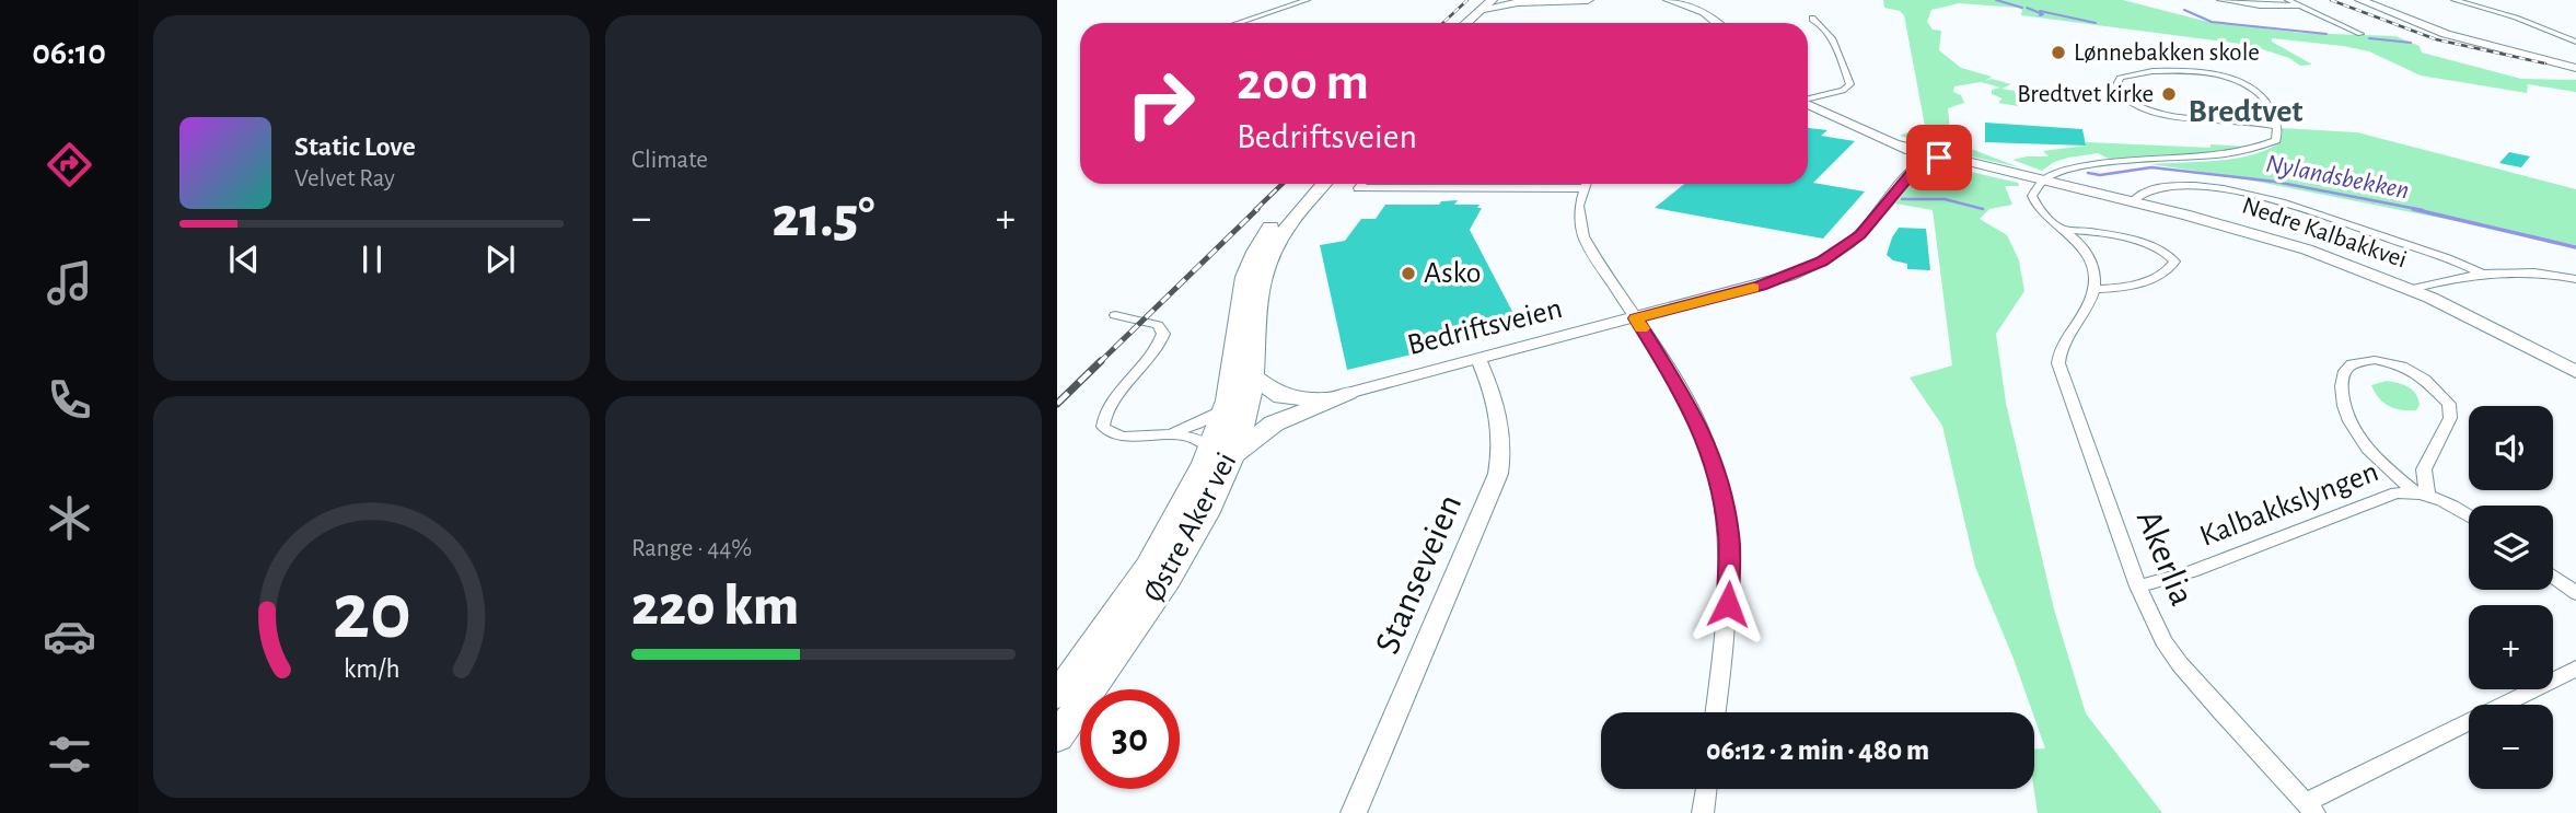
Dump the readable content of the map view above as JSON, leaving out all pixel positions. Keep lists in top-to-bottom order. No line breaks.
{"streets":{"highway":["Østre Aker vei"],"main road":["Nedre Kalbakkvei"],"street":["Bedriftsveien","Kalbakkslyngen","Akerlia","Stanseveien"]},"crossings":[["Nedre Kalbakkvei","Bedriftsveien"],["Bedriftsveien","Stanseveien"],["Kalbakkslyngen","Akerlia"]],"districts":["Bredtvet"],"water":["Nylandsbekken"],"places":["Lønnebakken skole","Bredtvet kirke","Asko"],"page":{"tabs":"06:10","tile":["Climate",["Range · 44%","220 km"]],"turn":["200 m","Bedriftsveien"],"song":["Static Love","Velvet Ray"],"heat":["−","21.5°","+"],"map_buttons":["+","−"],"limit":"30","trip":"06:12 · 2 min · 480 m","gauge":["20","km/h"]}}
